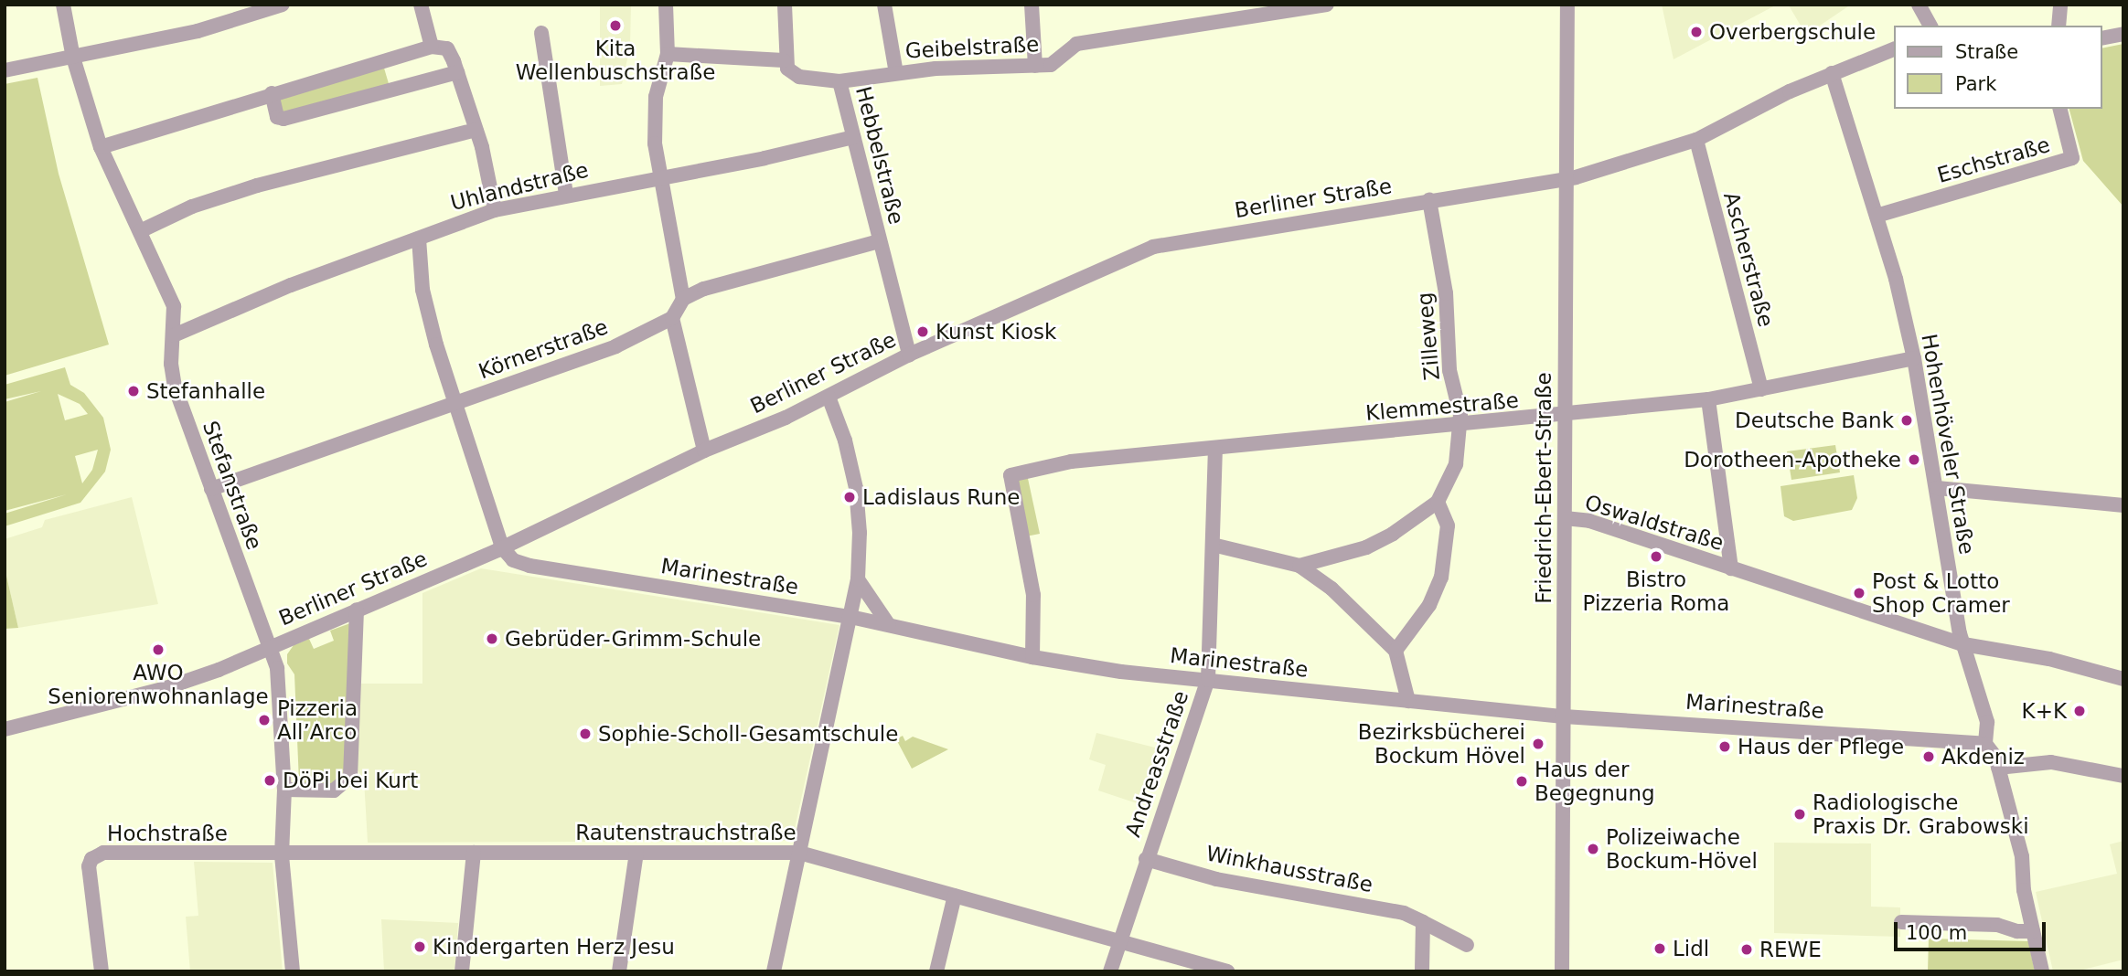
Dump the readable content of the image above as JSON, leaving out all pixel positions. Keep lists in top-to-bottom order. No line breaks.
{"streets":{"street":["Geibelstraße","Hebbelstraße","Eschstraße","Uhlandstraße","Berliner Straße","Ascherstraße","Zilleweg","Körnerstraße","Klemmestraße","Hohenhöveler Straße","Stefanstraße","Friedrich-Ebert-Straße","Oswaldstraße","Marinestraße","Andreasstraße","Rautenstrauchstraße","Hochstraße","Winkhausstraße"]},"crossings":[["Geibelstraße","Hebbelstraße"],["Hebbelstraße","Uhlandstraße"],["Hebbelstraße","Berliner Straße"],["Eschstraße","Hohenhöveler Straße"],["Uhlandstraße","Stefanstraße"],["Berliner Straße","Ascherstraße"],["Berliner Straße","Zilleweg"],["Berliner Straße","Hohenhöveler Straße"],["Berliner Straße","Stefanstraße"],["Berliner Straße","Friedrich-Ebert-Straße"],["Berliner Straße","Marinestraße"],["Ascherstraße","Klemmestraße"],["Zilleweg","Klemmestraße"],["Körnerstraße","Stefanstraße"],["Klemmestraße","Hohenhöveler Straße"],["Klemmestraße","Friedrich-Ebert-Straße"],["Klemmestraße","Oswaldstraße"],["Klemmestraße","Marinestraße"],["Klemmestraße","Andreasstraße"],["Hohenhöveler Straße","Oswaldstraße"],["Hohenhöveler Straße","Marinestraße"],["Stefanstraße","Rautenstrauchstraße"],["Stefanstraße","Hochstraße"],["Friedrich-Ebert-Straße","Oswaldstraße"],["Friedrich-Ebert-Straße","Marinestraße"],["Marinestraße","Andreasstraße"],["Andreasstraße","Rautenstrauchstraße"],["Andreasstraße","Winkhausstraße"],["Rautenstrauchstraße","Hochstraße"]],"places":["Kita Wellenbuschstraße","Overbergschule","Kunst Kiosk","Stefanhalle","Deutsche Bank","Dorotheen-Apotheke","Ladislaus Rune","Bistro Pizzeria Roma","Post & Lotto Shop Cramer","Gebrüder-Grimm-Schule","AWO Seniorenwohnanlage","K+K","Pizzeria All’Arco","Sophie-Scholl-Gesamtschule","Bezirksbücherei Bockum Hövel","Haus der Pflege","Akdeniz","DöPi bei Kurt","Haus der Begegnung","Radiologische Praxis Dr. Grabowski","Polizeiwache Bockum-Hövel","Kindergarten Herz Jesu","Lidl","REWE"],"legend":["Straße","Park"],"scale_bar":"100 m"}
